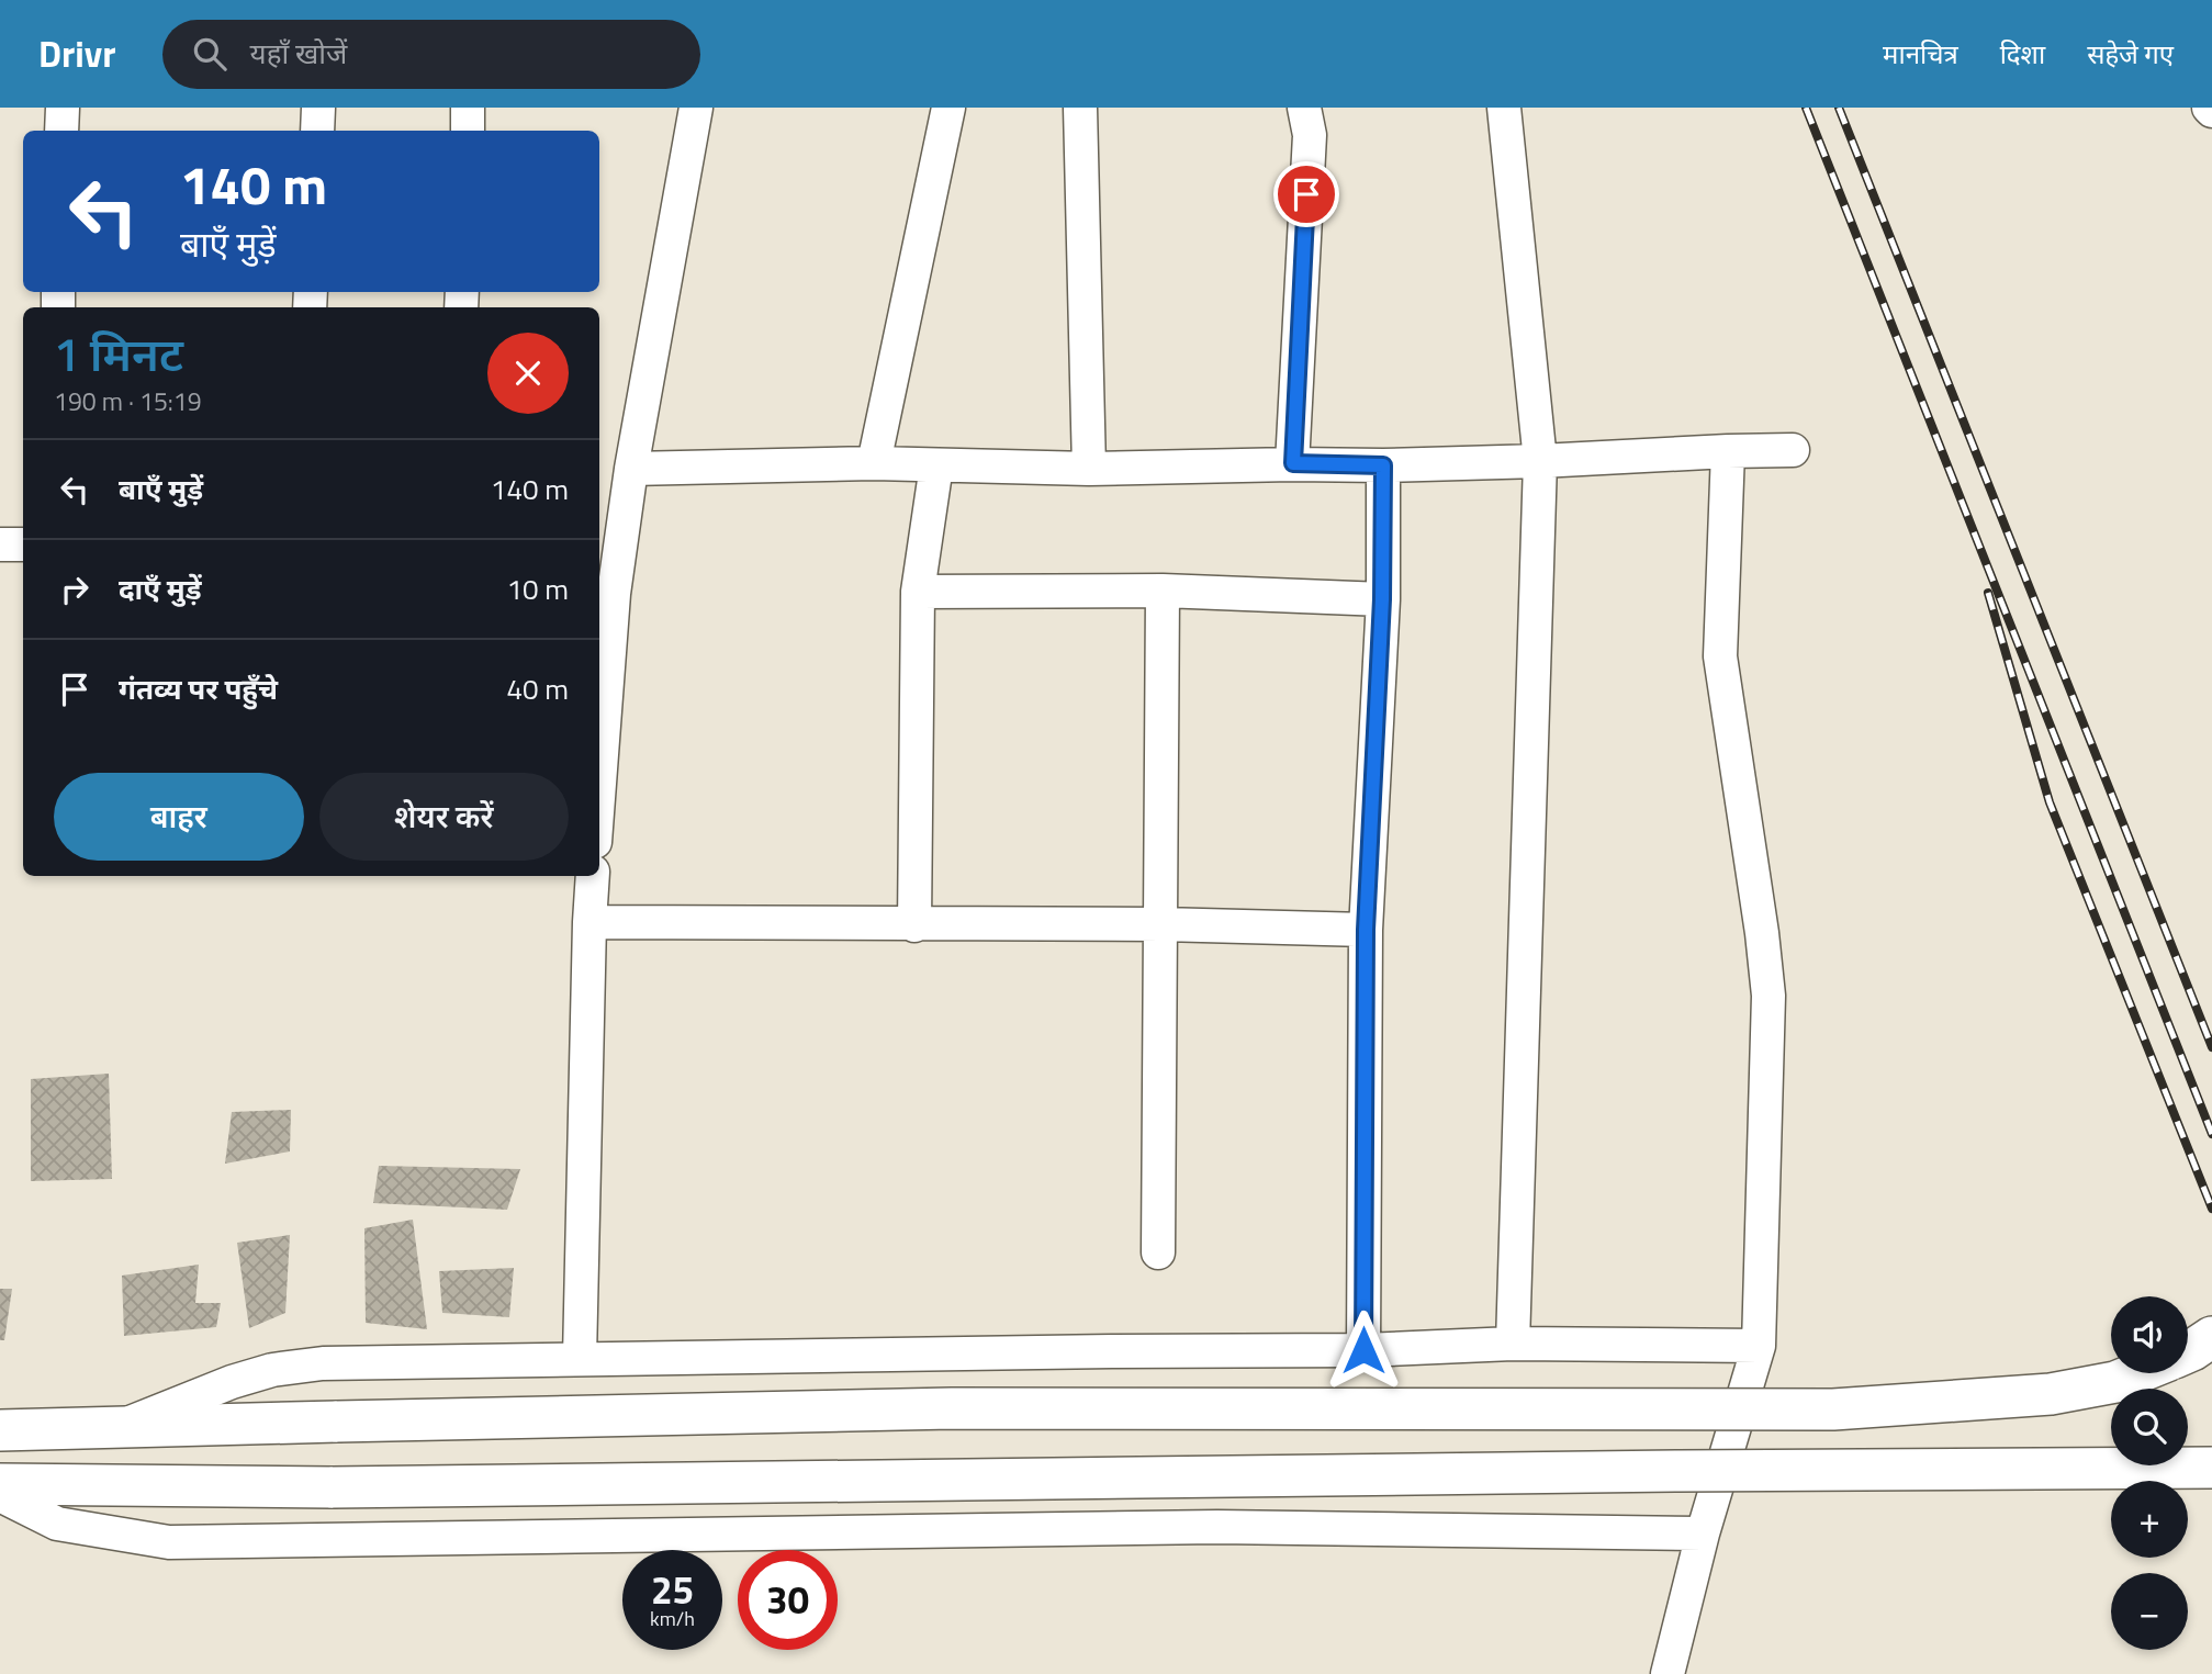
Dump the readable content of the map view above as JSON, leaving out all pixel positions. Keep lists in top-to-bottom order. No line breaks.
{"page":{"header":"Drivr","search":"यहाँ खोजें","nav":["मानचित्र","दिशा","सहेजे गए"],"turn":["140 m","बाएँ मुड़ें"],"heading":["1 मिनट","190 m · 15:19"],"list":[{"name":"बाएँ मुड़ें","value":"140 m"},{"name":"दाएँ मुड़ें","value":"10 m"},{"name":"गंतव्य पर पहुँचे","value":"40 m"}],"buttons":["बाहर","शेयर करें"],"map_buttons":["+","−"],"speed":"25 km/h","limit":"30"}}
